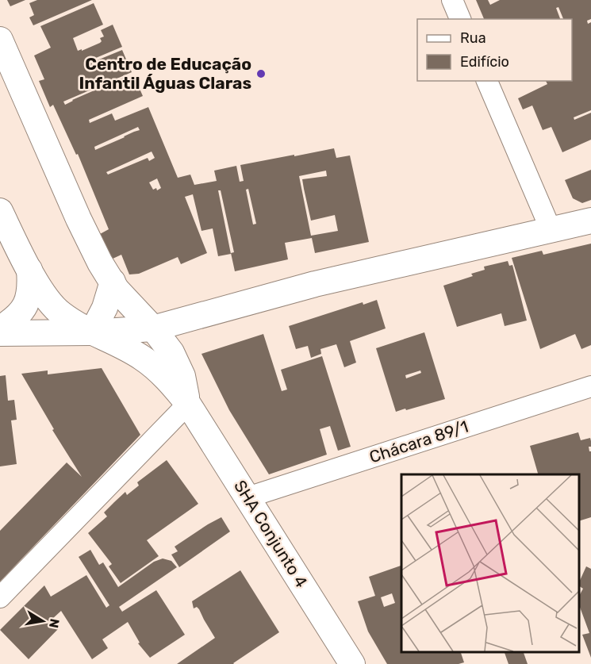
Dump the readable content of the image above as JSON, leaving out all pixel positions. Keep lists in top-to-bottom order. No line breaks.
{"streets":{"street":["Chácara 89/1","SHA Conjunto 4"]},"crossings":[["Chácara 89/1","SHA Conjunto 4"]],"places":["Centro de Educação Infantil Águas Claras"],"legend":["Rua","Edifício"],"north":"right"}
